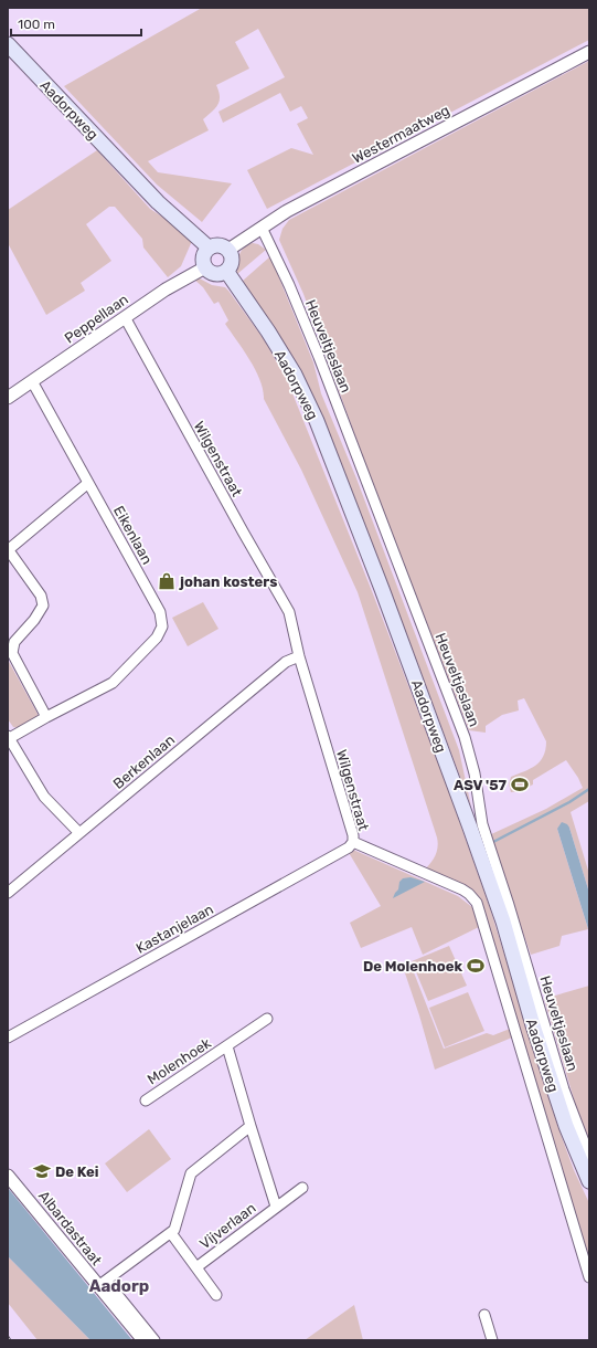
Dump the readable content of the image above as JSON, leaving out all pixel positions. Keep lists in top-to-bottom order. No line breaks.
{"streets":{"main road":["Aadorpweg"],"street":["Westermaatweg","Peppellaan","Heuveltjeslaan","Wilgenstraat","Eikenlaan","Berkenlaan","Kastanjelaan","Molenhoek","Vijverlaan","Albardastraat"]},"crossings":[["Aadorpweg","Westermaatweg"],["Aadorpweg","Peppellaan"],["Westermaatweg","Peppellaan"],["Westermaatweg","Heuveltjeslaan"],["Peppellaan","Wilgenstraat"],["Peppellaan","Eikenlaan"],["Wilgenstraat","Berkenlaan"],["Wilgenstraat","Kastanjelaan"],["Molenhoek","Vijverlaan"]],"districts":["Aadorp"],"places":{"shop":["johan kosters"],"sports":["ASV '57","De Molenhoek"],"school or university":["De Kei"]},"scale_bar":"100 m"}
